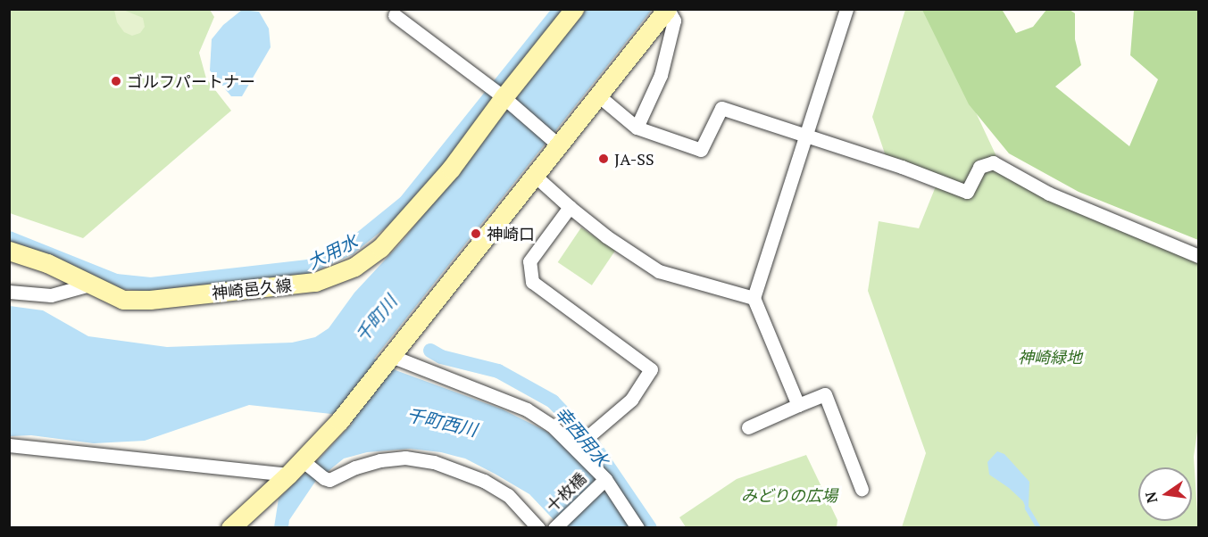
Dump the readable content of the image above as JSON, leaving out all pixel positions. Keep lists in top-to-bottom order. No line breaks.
{"streets":{"main road":["神崎邑久線"],"street":["十枚橋"]},"water":["大用水","千町川","千町西川","幸西用水"],"parks":["神崎緑地","みどりの広場"],"places":["ゴルフパートナー","JA-SS","神崎口"],"north":"left"}
